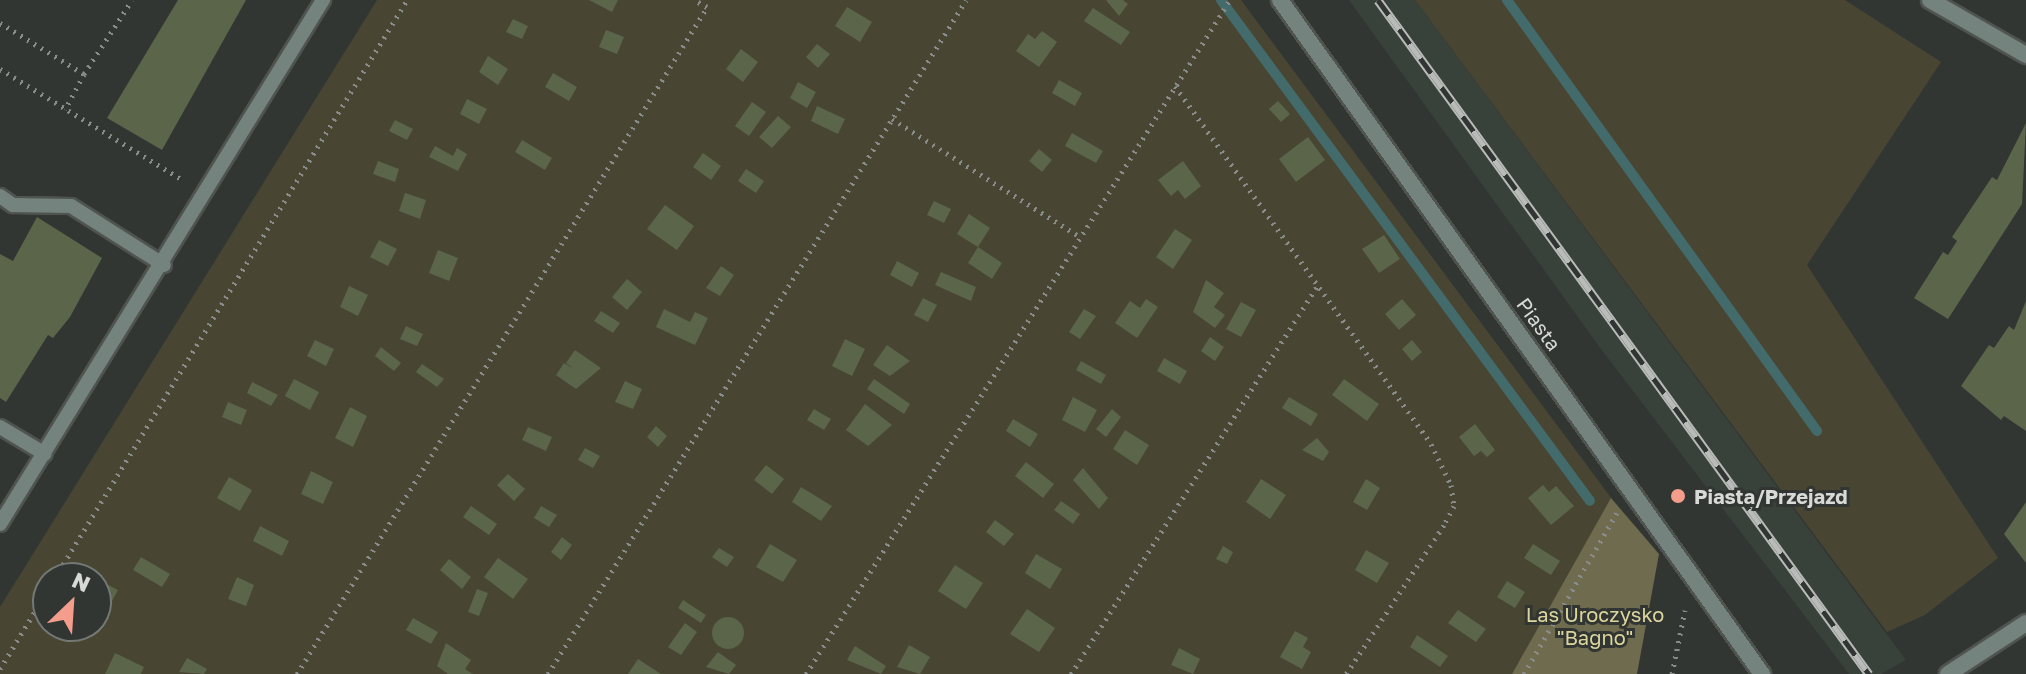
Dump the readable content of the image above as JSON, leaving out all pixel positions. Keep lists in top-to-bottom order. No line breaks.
{"streets":{"street":["Piasta"]},"parks":["Las Uroczysko \"Bagno\""],"places":["Piasta/Przejazd"],"north":"top right"}
